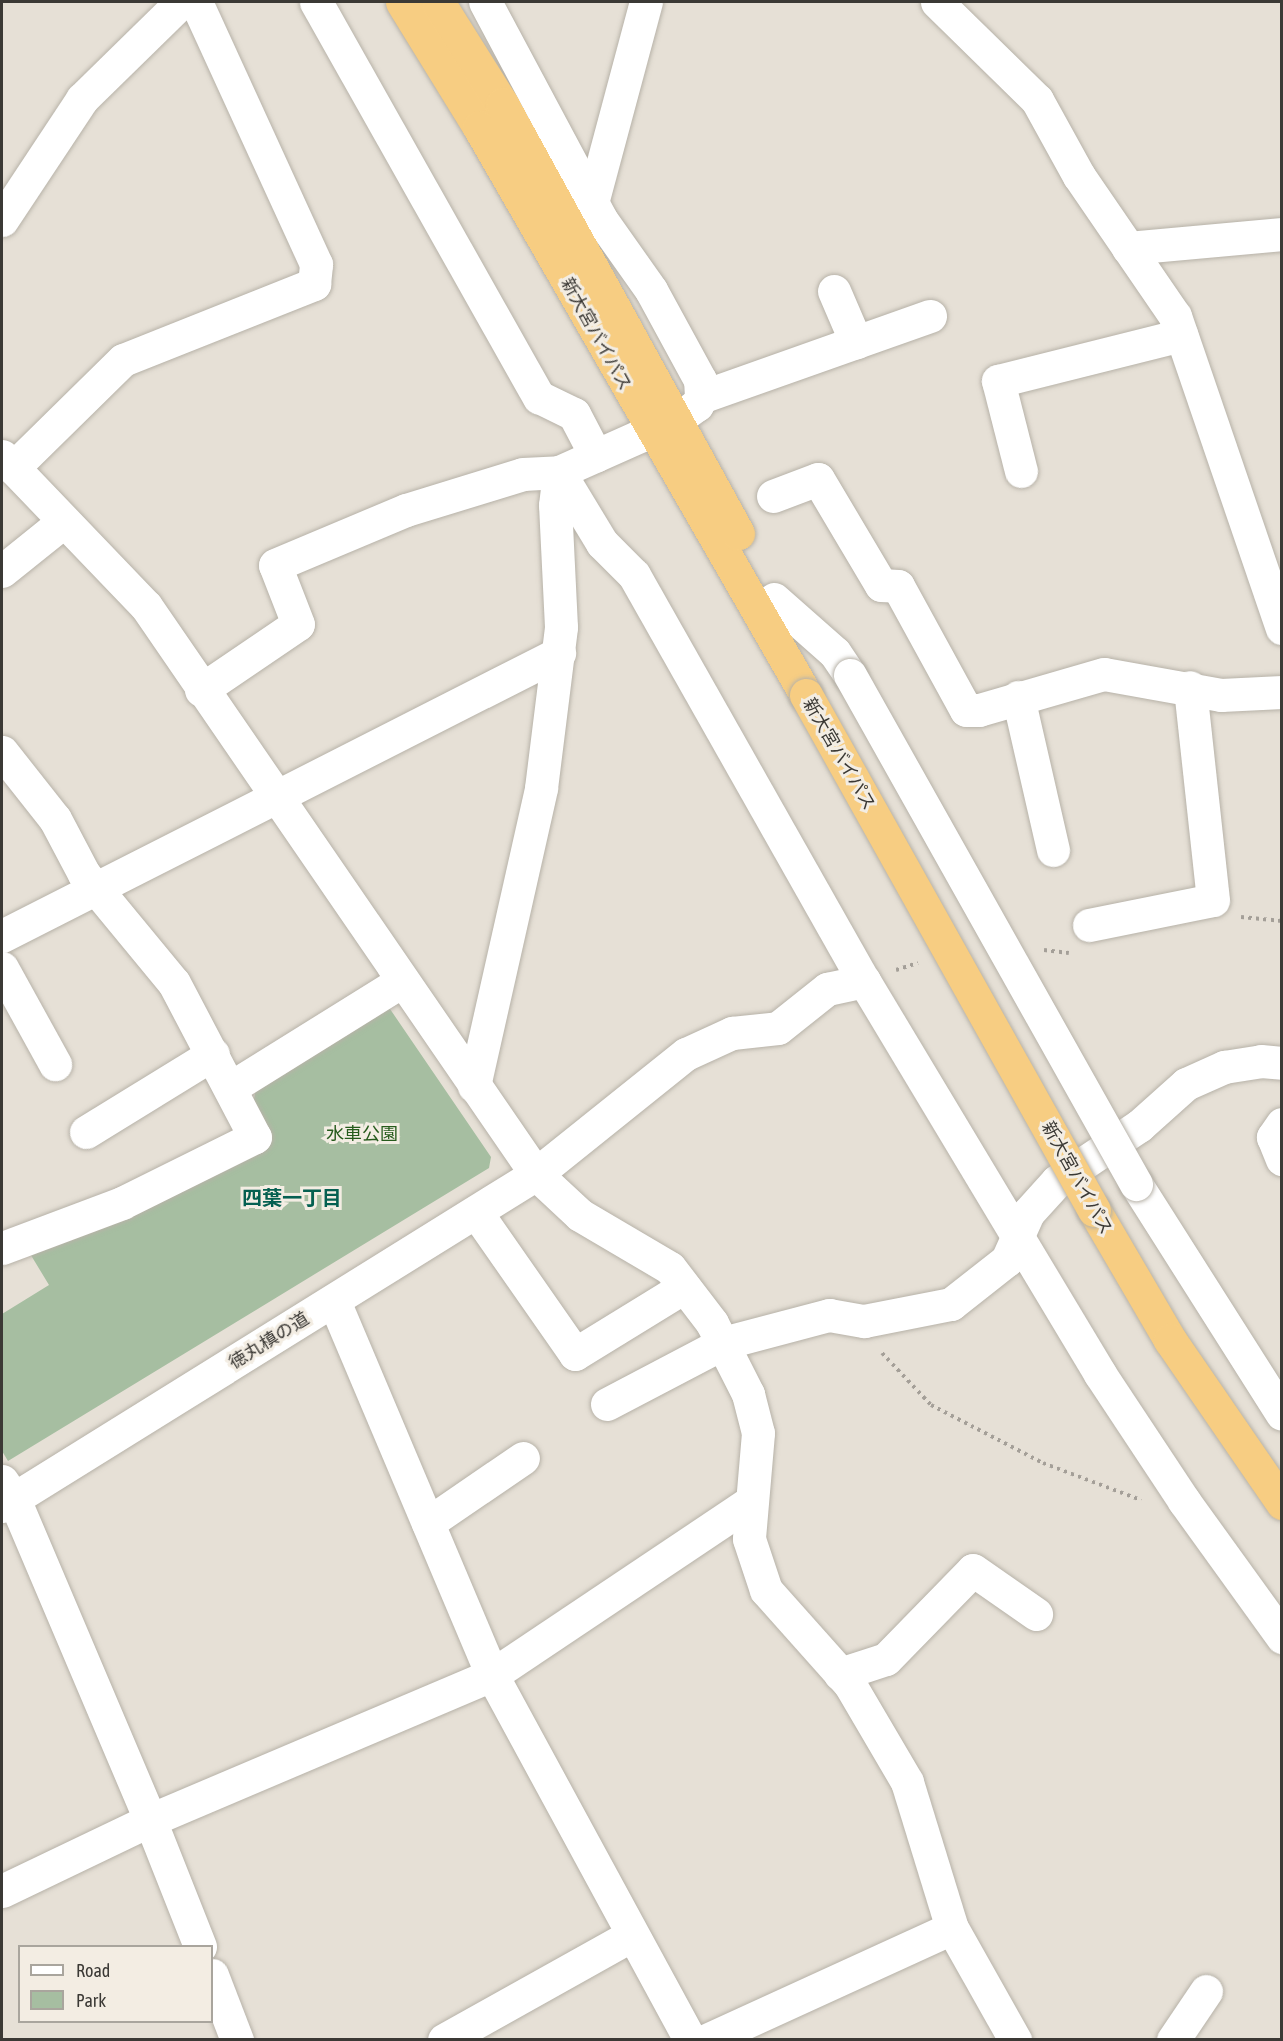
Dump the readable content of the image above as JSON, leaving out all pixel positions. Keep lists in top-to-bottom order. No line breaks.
{"streets":{"highway":["新大宮バイパス"],"street":["徳丸槙の道"]},"districts":["四葉一丁目"],"parks":["水車公園"],"legend":["Road","Park"]}
